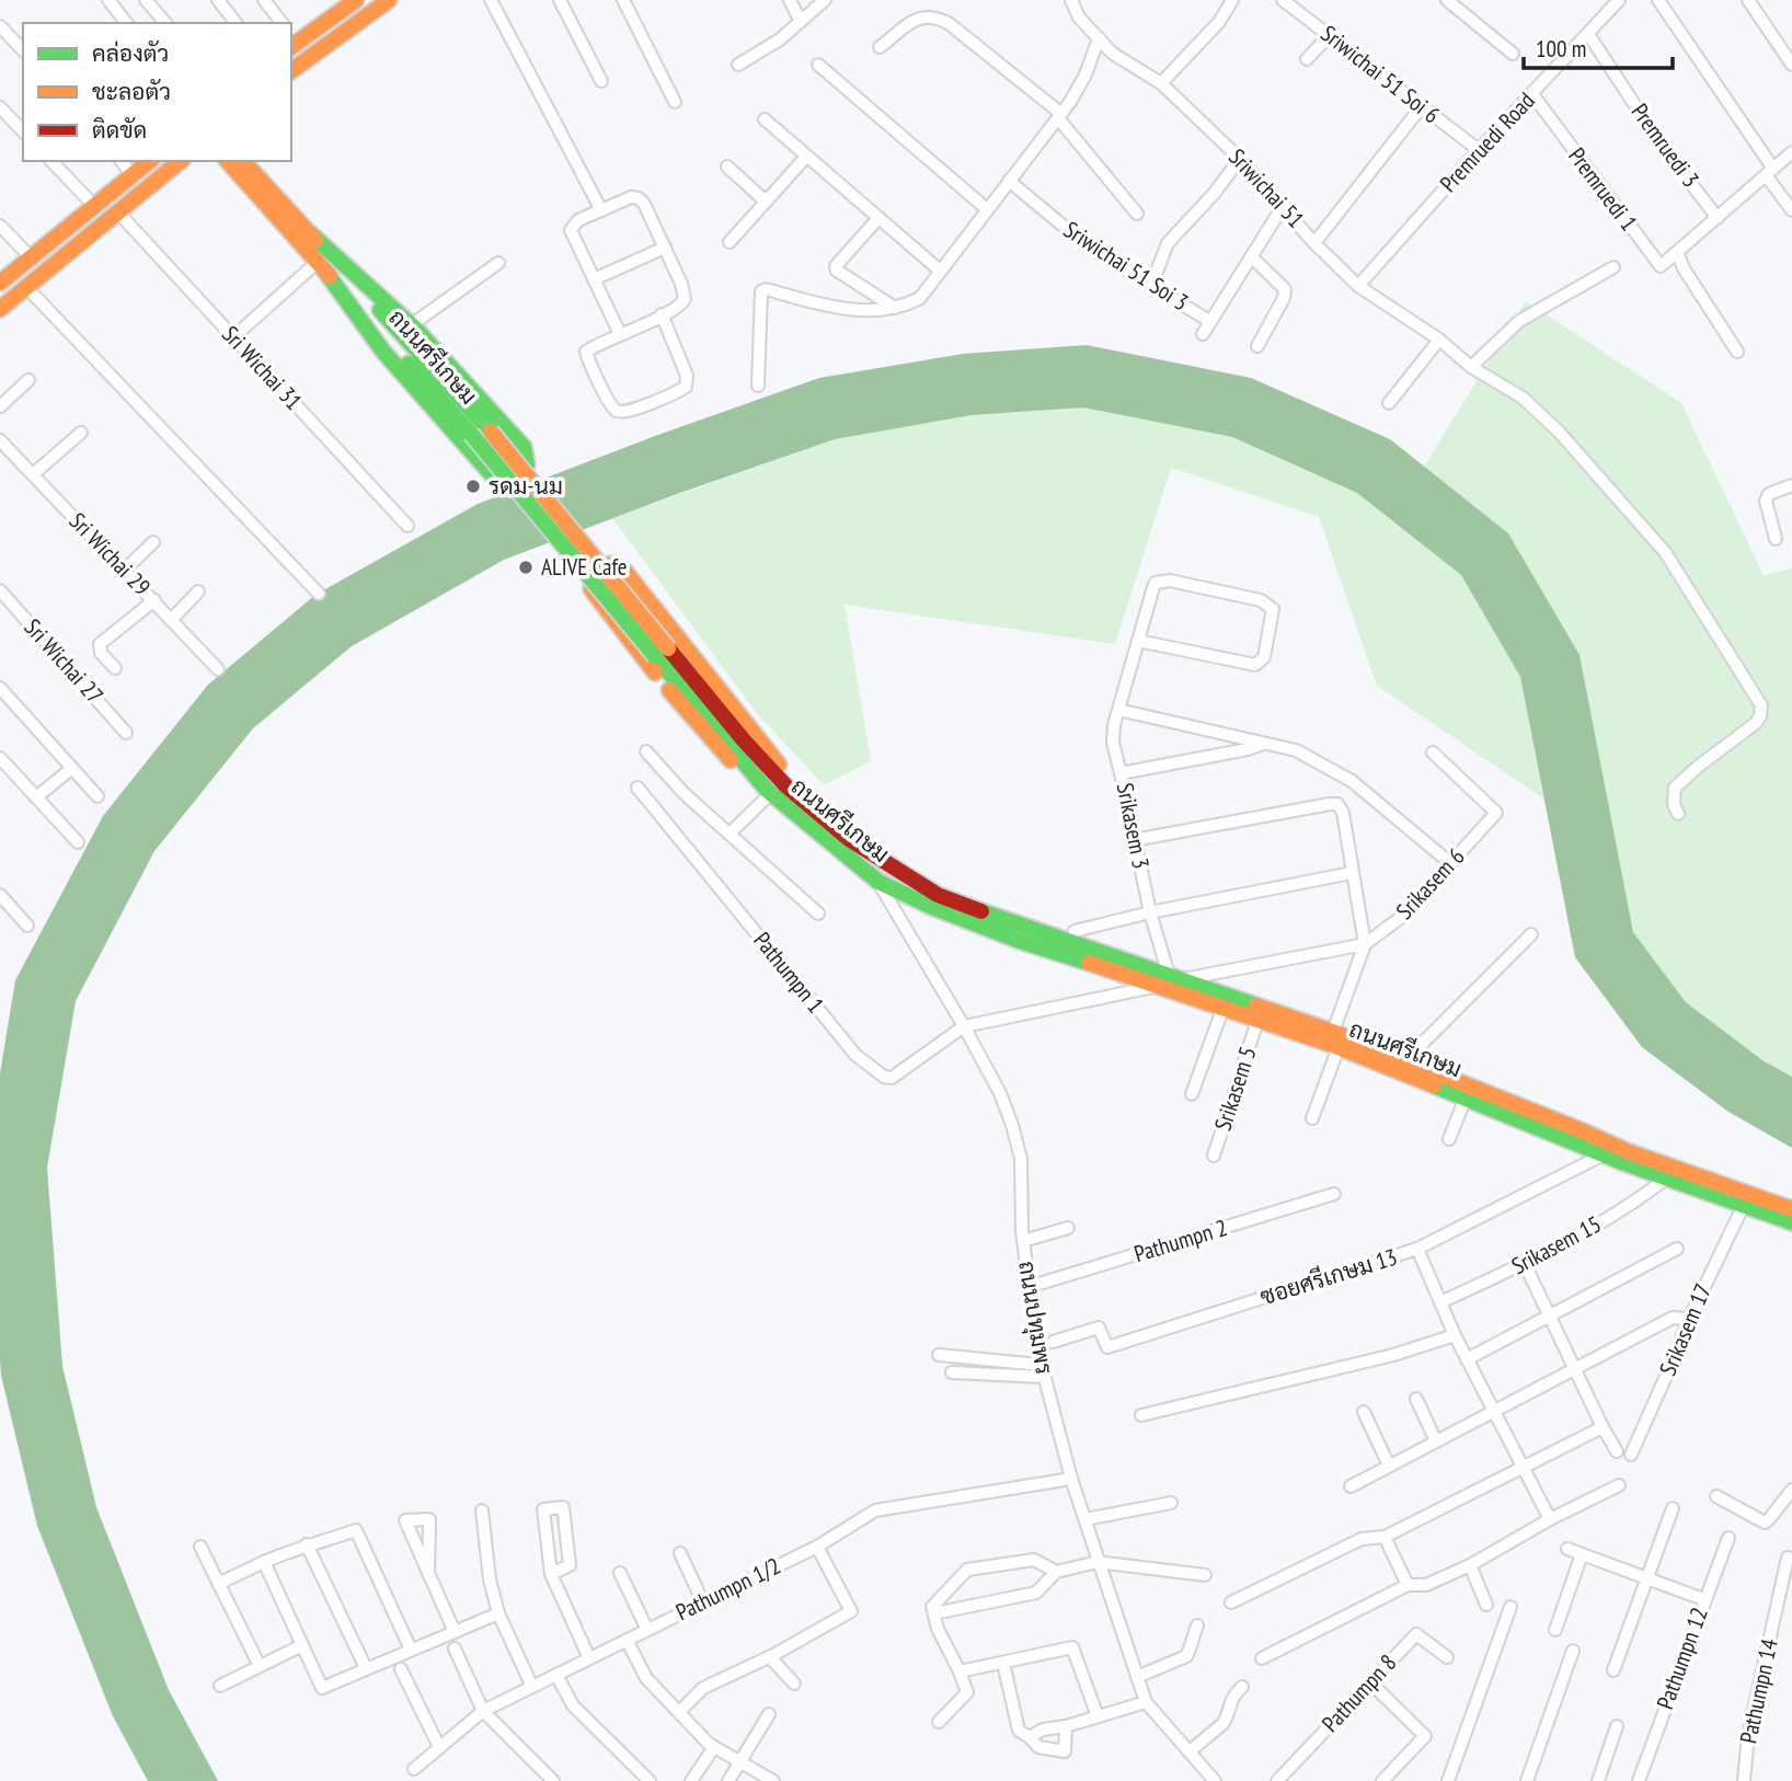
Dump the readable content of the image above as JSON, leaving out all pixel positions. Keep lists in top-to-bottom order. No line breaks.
{"streets":{"main road":["ถนนศรีเกษม"],"street":["Sriwichai 51 Soi 6","Premruedi Road","Premruedi 3","Sriwichai 51","Premruedi 1","Sriwichai 51 Soi 3","Sri Wichai 31","Sri Wichai 29","Sri Wichai 27","Srikasem 3","Srikasem 6","Pathumpn 1","Srikasem 5","Pathumpn 2","Srikasem 15","ซอยศรีเกษม 13","ถนนปทุมพร","Srikasem 17","Pathumpn 1/2","Pathumpn 12","Pathumpn 14","Pathumpn 8"]},"crossings":[["Sriwichai 51 Soi 6","Premruedi Road"],["Premruedi Road","Premruedi 3"],["Premruedi Road","Sriwichai 51"],["Premruedi Road","Premruedi 1"],["Sriwichai 51","Sriwichai 51 Soi 3"],["ถนนศรีเกษม","Srikasem 3"],["ถนนศรีเกษม","Srikasem 5"],["ถนนศรีเกษม","Srikasem 15"],["ถนนศรีเกษม","ซอยศรีเกษม 13"],["ถนนศรีเกษม","ถนนปทุมพร"],["ถนนศรีเกษม","Srikasem 17"],["Pathumpn 1","ถนนปทุมพร"],["Pathumpn 2","ถนนปทุมพร"],["ถนนปทุมพร","Pathumpn 1/2"]],"places":["รดม-นม","ALIVE Cafe"],"legend":["คล่องตัว","ชะลอตัว","ติดขัด"],"scale_bar":"100 m"}
